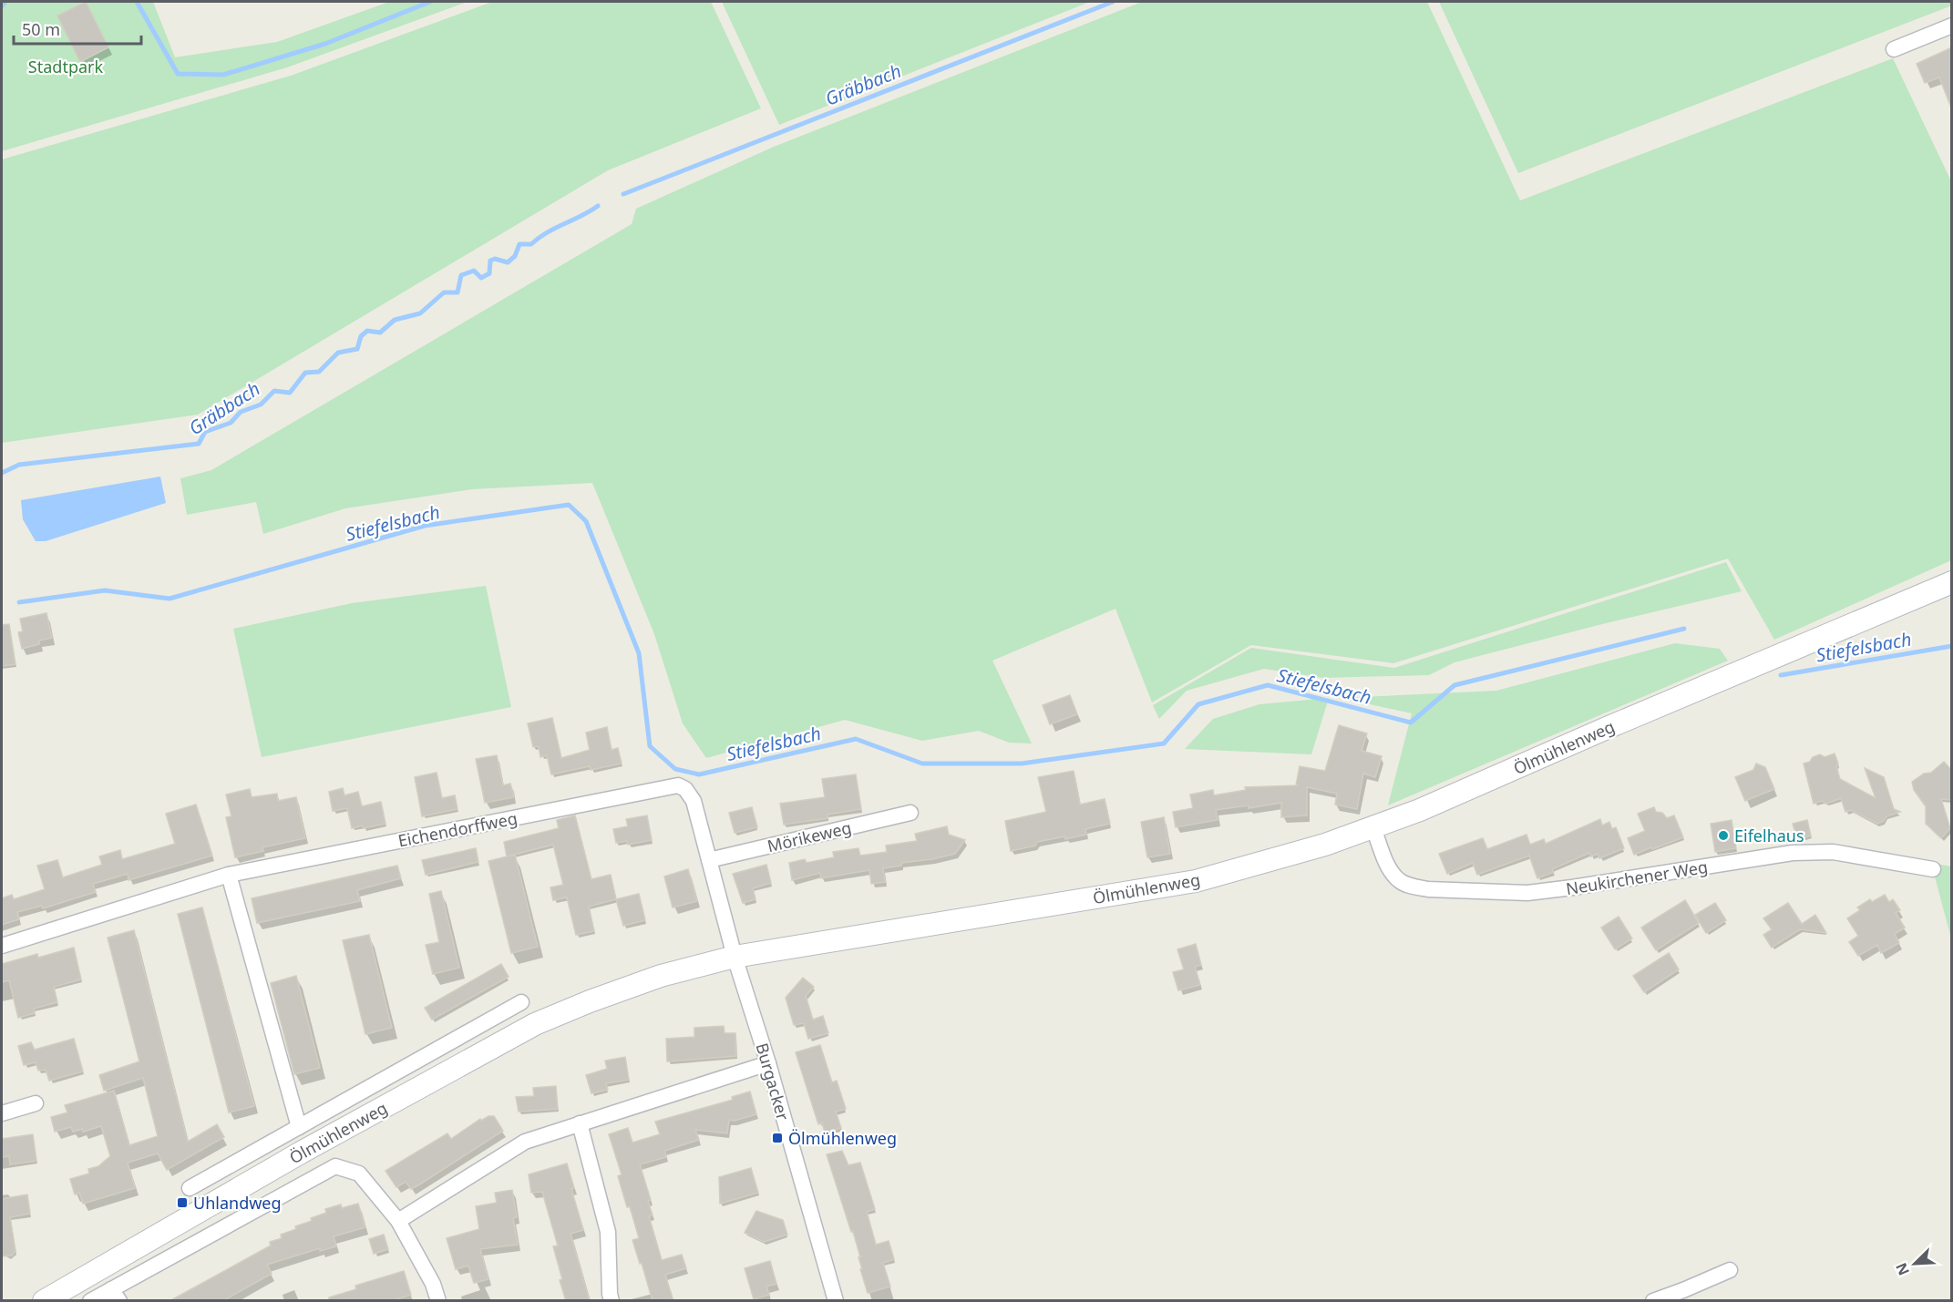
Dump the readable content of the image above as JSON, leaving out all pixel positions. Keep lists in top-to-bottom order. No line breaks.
{"streets":{"main road":["Ölmühlenweg"],"street":["Eichendorffweg","Mörikeweg","Neukirchener Weg","Burgacker"]},"crossings":[["Ölmühlenweg","Neukirchener Weg"],["Ölmühlenweg","Burgacker"],["Eichendorffweg","Mörikeweg"]],"water":["Gräbbach","Stiefelsbach"],"parks":["Stadtpark"],"places":{"other":["Eifelhaus"],"transit":["Ölmühlenweg","Uhlandweg"]},"scale_bar":"50 m","north":"bottom left"}
